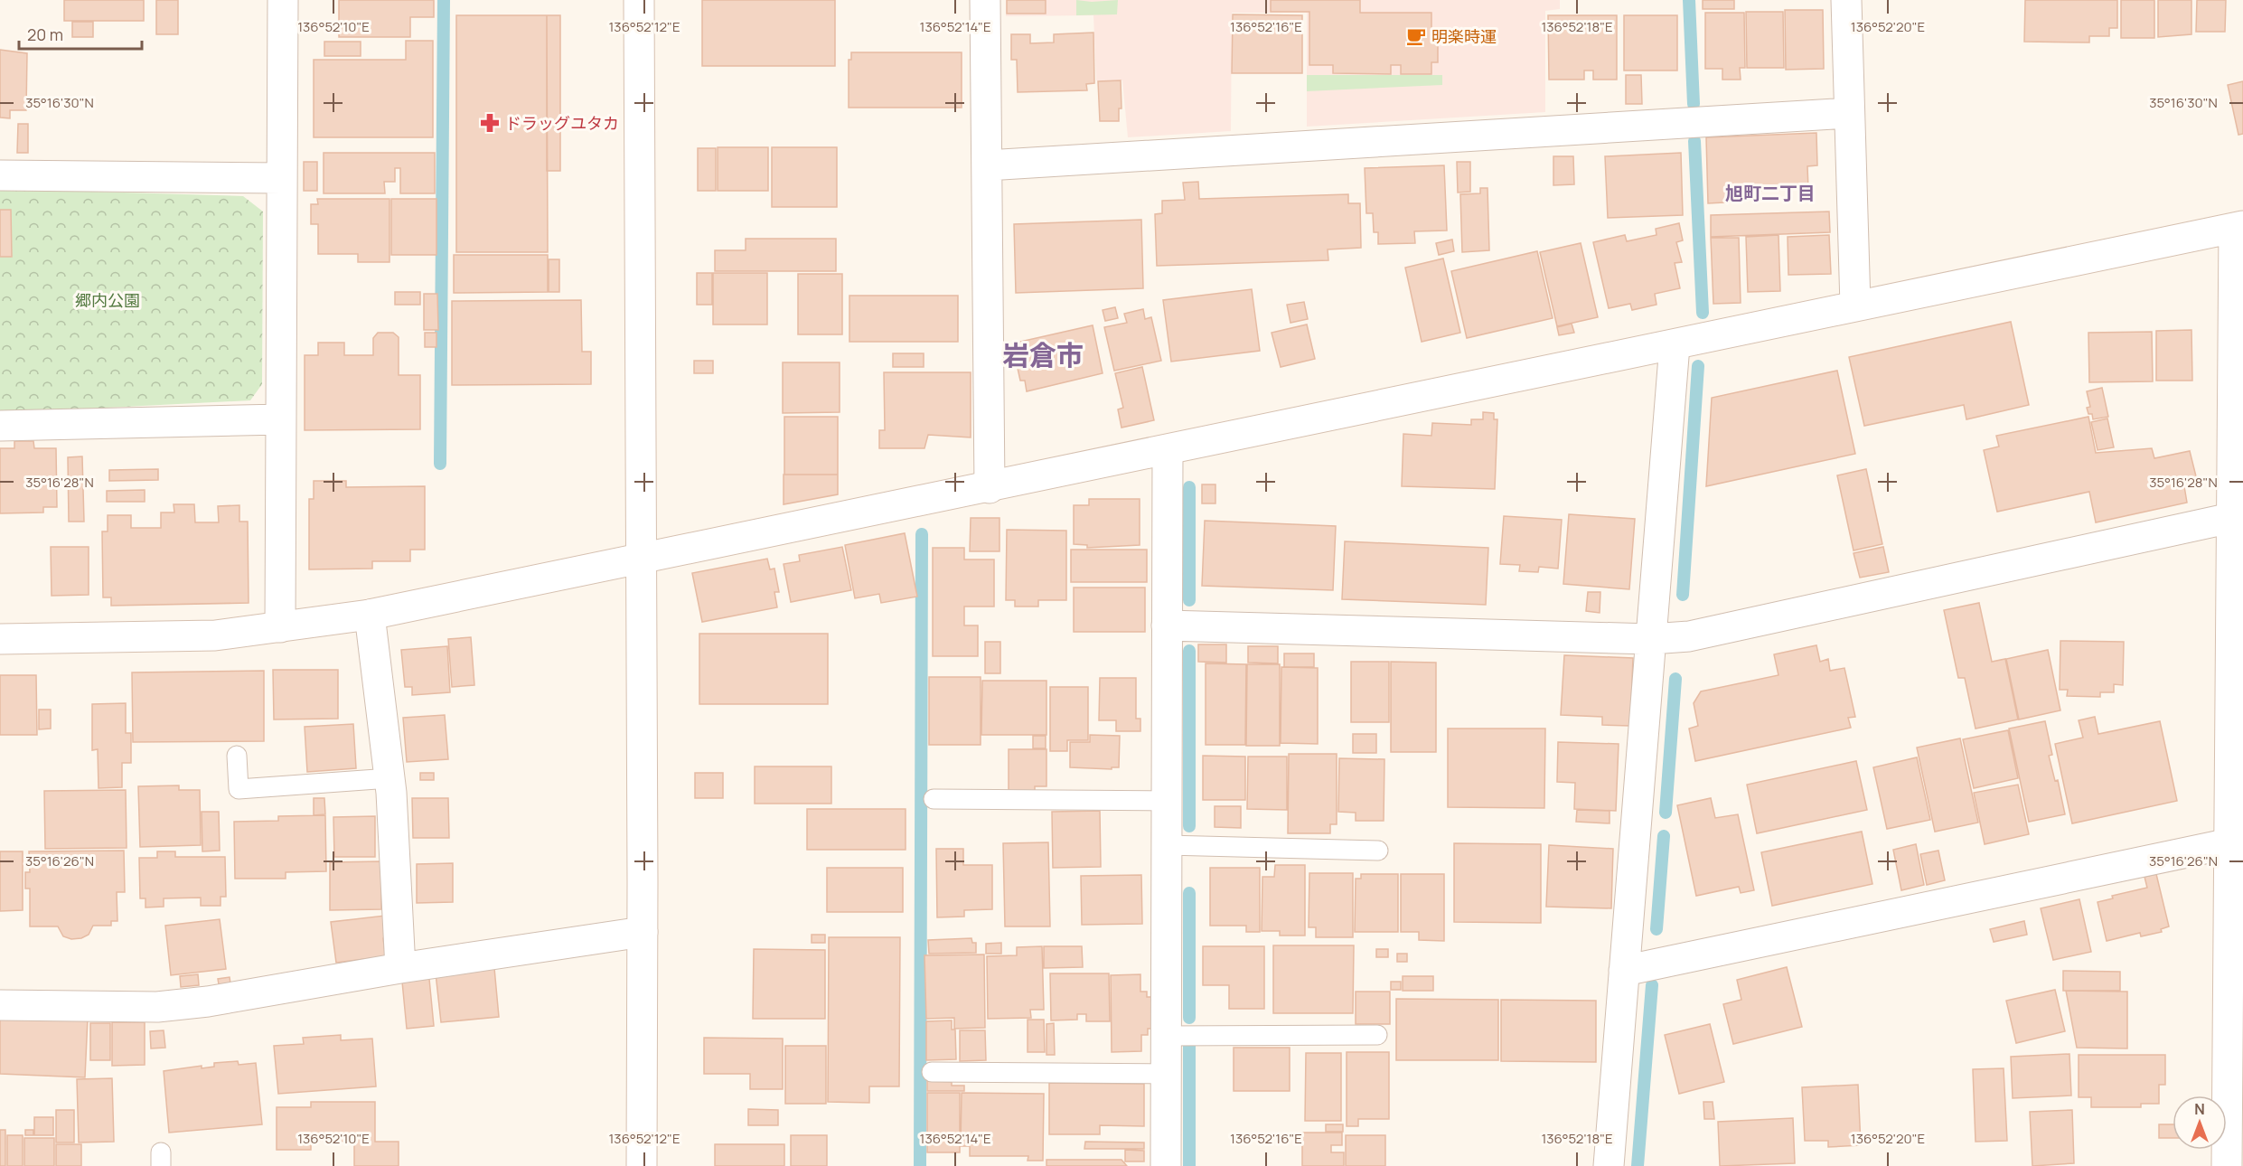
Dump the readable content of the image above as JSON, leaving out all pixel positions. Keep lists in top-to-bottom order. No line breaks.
{"districts":["旭町二丁目","岩倉市"],"parks":["郷内公園"],"places":{"cafe":["明楽時運"],"pharmacy":["ドラッグユタカ"]},"scale_bar":"20 m","north":"top","coordinates":["136°52'10\"E","136°52'12\"E","136°52'14\"E","136°52'16\"E","136°52'18\"E","136°52'20\"E","35°16'30\"N","35°16'28\"N","35°16'26\"N"]}
